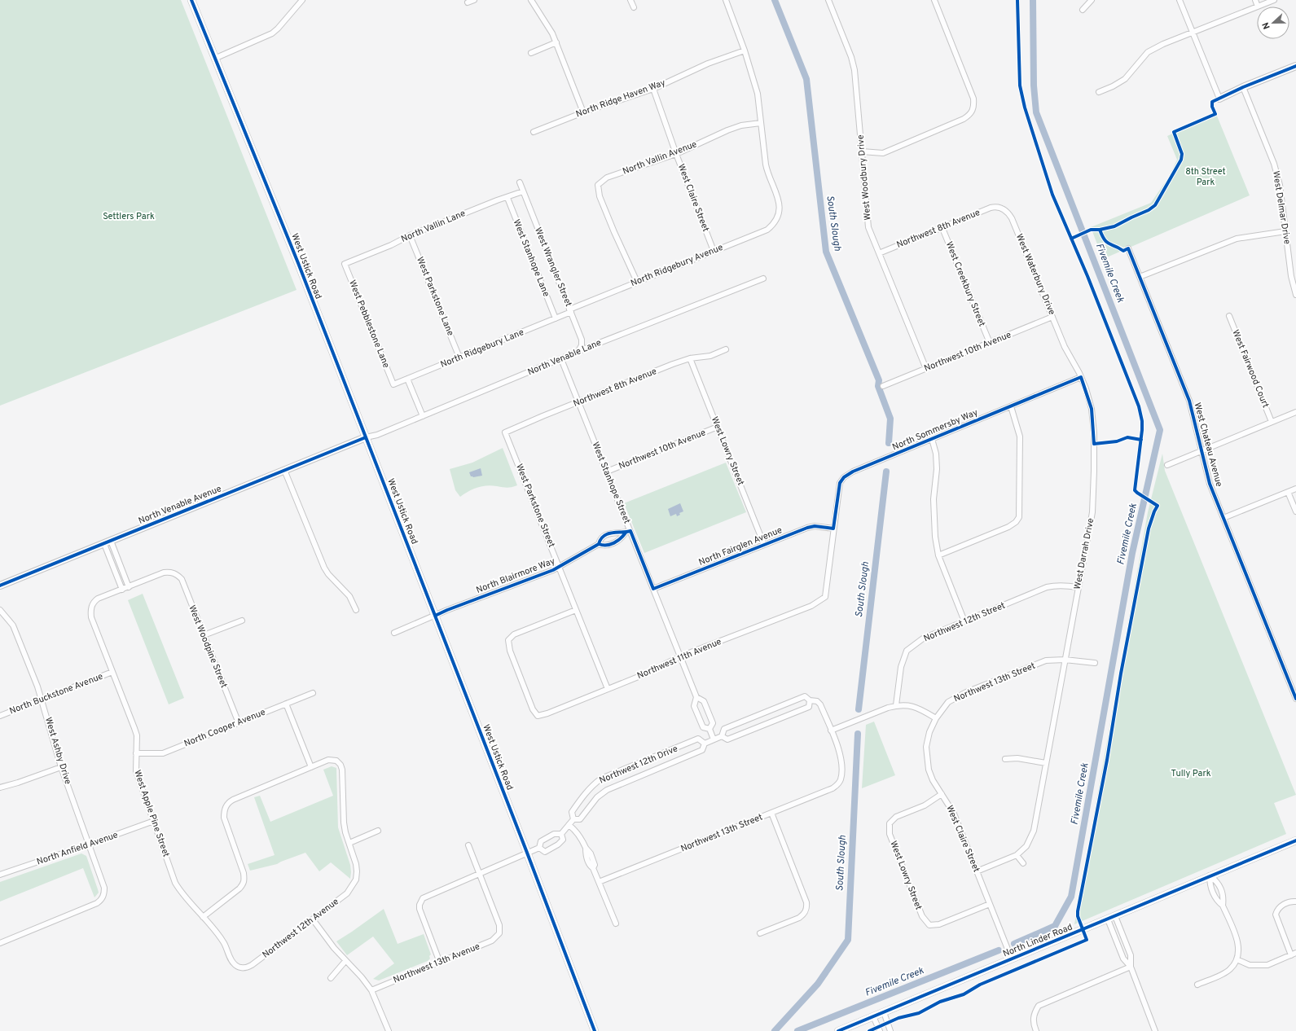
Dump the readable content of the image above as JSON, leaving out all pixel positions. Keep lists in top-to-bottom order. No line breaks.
{"streets":{"main road":["West Ustick Road","North Linder Road"],"street":["North Ridge Haven Way","North Vallin Avenue","West Woodbury Drive","West Claire Street","West Delmar Drive","North Vallin Lane","Northwest 8th Avenue","West Stanhope Lane","North Ridgebury Avenue","West Wrangler Street","West Waterbury Drive","West Creekbury Street","West Parkstone Lane","West Pebblestone Lane","North Ridgebury Lane","Northwest 10th Avenue","North Venable Lane","West Fairwood Court","North Sommersby Way","West Chateau Avenue","West Lowry Street","West Stanhope Street","North Venable Avenue","West Parkstone Street","North Fairglen Avenue","West Darrah Drive","North Blairmore Way","Northwest 12th Street","West Woodpine Street","Northwest 11th Avenue","Northwest 13th Street","North Buckstone Avenue","North Cooper Avenue","West Ashby Drive","Northwest 12th Drive","West Apple Pine Street","North Anfield Avenue","Northwest 12th Avenue","Northwest 13th Avenue"]},"crossings":[["North Ridge Haven Way","West Claire Street"],["North Vallin Avenue","West Claire Street"],["North Vallin Avenue","North Ridgebury Avenue"],["West Woodbury Drive","Northwest 8th Avenue"],["West Woodbury Drive","Northwest 10th Avenue"],["West Claire Street","North Ridgebury Avenue"],["West Claire Street","West Lowry Street"],["West Claire Street","West Darrah Drive"],["West Claire Street","Northwest 13th Street"],["West Claire Street","North Linder Road"],["North Vallin Lane","West Stanhope Lane"],["North Vallin Lane","West Wrangler Street"],["North Vallin Lane","West Parkstone Lane"],["North Vallin Lane","West Pebblestone Lane"],["Northwest 8th Avenue","West Waterbury Drive"],["Northwest 8th Avenue","West Creekbury Street"],["Northwest 8th Avenue","West Lowry Street"],["Northwest 8th Avenue","West Stanhope Street"],["Northwest 8th Avenue","West Parkstone Street"],["West Stanhope Lane","North Ridgebury Lane"],["North Ridgebury Avenue","West Wrangler Street"],["North Ridgebury Avenue","North Ridgebury Lane"],["West Ustick Road","North Venable Lane"],["West Ustick Road","North Venable Avenue"],["West Ustick Road","North Blairmore Way"],["West Ustick Road","Northwest 12th Drive"],["West Wrangler Street","North Ridgebury Lane"],["West Wrangler Street","North Venable Lane"],["West Waterbury Drive","Northwest 10th Avenue"],["West Waterbury Drive","West Darrah Drive"],["West Creekbury Street","Northwest 10th Avenue"],["West Parkstone Lane","North Ridgebury Lane"],["West Pebblestone Lane","North Ridgebury Lane"],["Northwest 10th Avenue","West Lowry Street"],["Northwest 10th Avenue","West Stanhope Street"],["North Venable Lane","West Stanhope Street"],["North Venable Lane","North Venable Avenue"],["North Sommersby Way","North Fairglen Avenue"],["North Sommersby Way","West Darrah Drive"],["North Sommersby Way","Northwest 11th Avenue"],["West Lowry Street","North Fairglen Avenue"],["West Stanhope Street","North Fairglen Avenue"],["West Stanhope Street","North Blairmore Way"],["West Stanhope Street","Northwest 11th Avenue"],["West Stanhope Street","Northwest 12th Drive"],["West Parkstone Street","North Blairmore Way"],["West Parkstone Street","Northwest 11th Avenue"],["West Darrah Drive","Northwest 12th Street"],["West Darrah Drive","Northwest 13th Street"],["West Woodpine Street","North Cooper Avenue"],["North Buckstone Avenue","West Ashby Drive"],["North Buckstone Avenue","West Apple Pine Street"],["North Cooper Avenue","West Apple Pine Street"],["West Ashby Drive","North Anfield Avenue"],["West Apple Pine Street","North Anfield Avenue"],["West Apple Pine Street","Northwest 12th Avenue"]],"water":["South Slough","Fivemile Creek"],"parks":["8th Street Park","Settlers Park","Tully Park"],"north":"left"}
